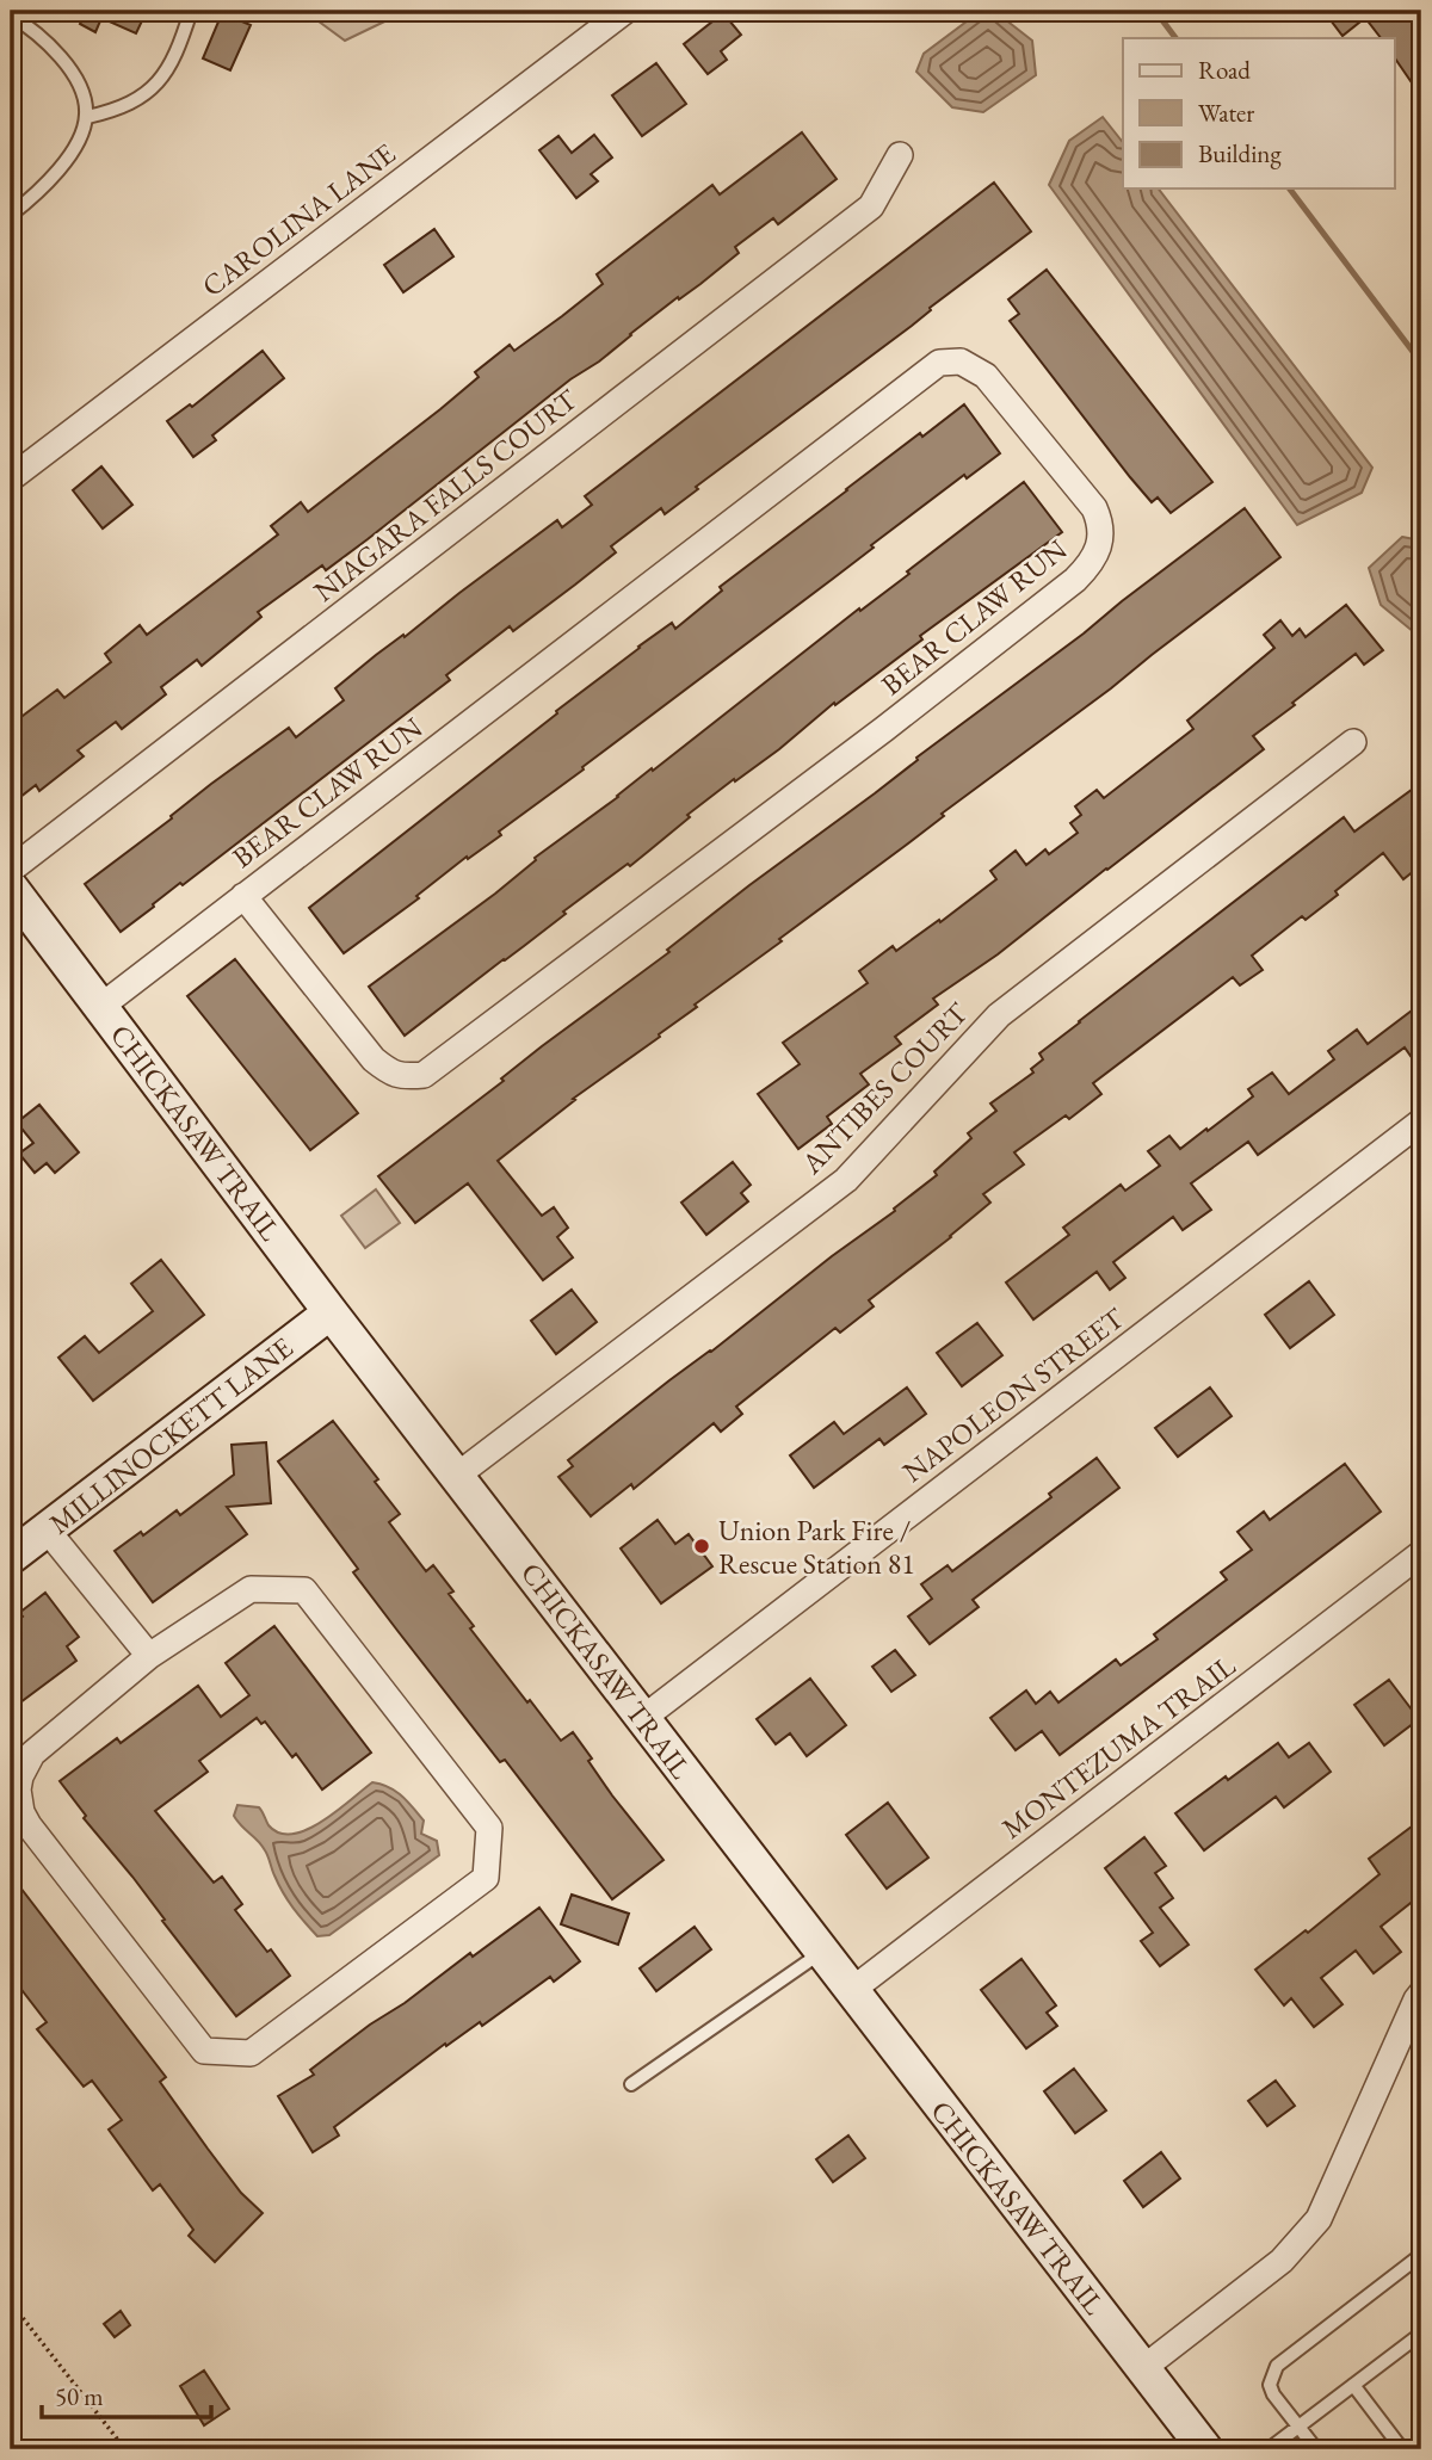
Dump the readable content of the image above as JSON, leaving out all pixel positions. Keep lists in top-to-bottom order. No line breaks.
{"streets":{"street":["CAROLINA LANE","NIAGARA FALLS COURT","BEAR CLAW RUN","ANTIBES COURT","CHICKASAW TRAIL","NAPOLEON STREET","MILLINOCKETT LANE","MONTEZUMA TRAIL"]},"crossings":[["BEAR CLAW RUN","CHICKASAW TRAIL"],["ANTIBES COURT","CHICKASAW TRAIL"],["CHICKASAW TRAIL","NAPOLEON STREET"],["CHICKASAW TRAIL","MILLINOCKETT LANE"],["CHICKASAW TRAIL","MONTEZUMA TRAIL"]],"places":["Union Park Fire / Rescue Station 81"],"legend":["Road","Water","Building"],"scale_bar":"50 m"}
